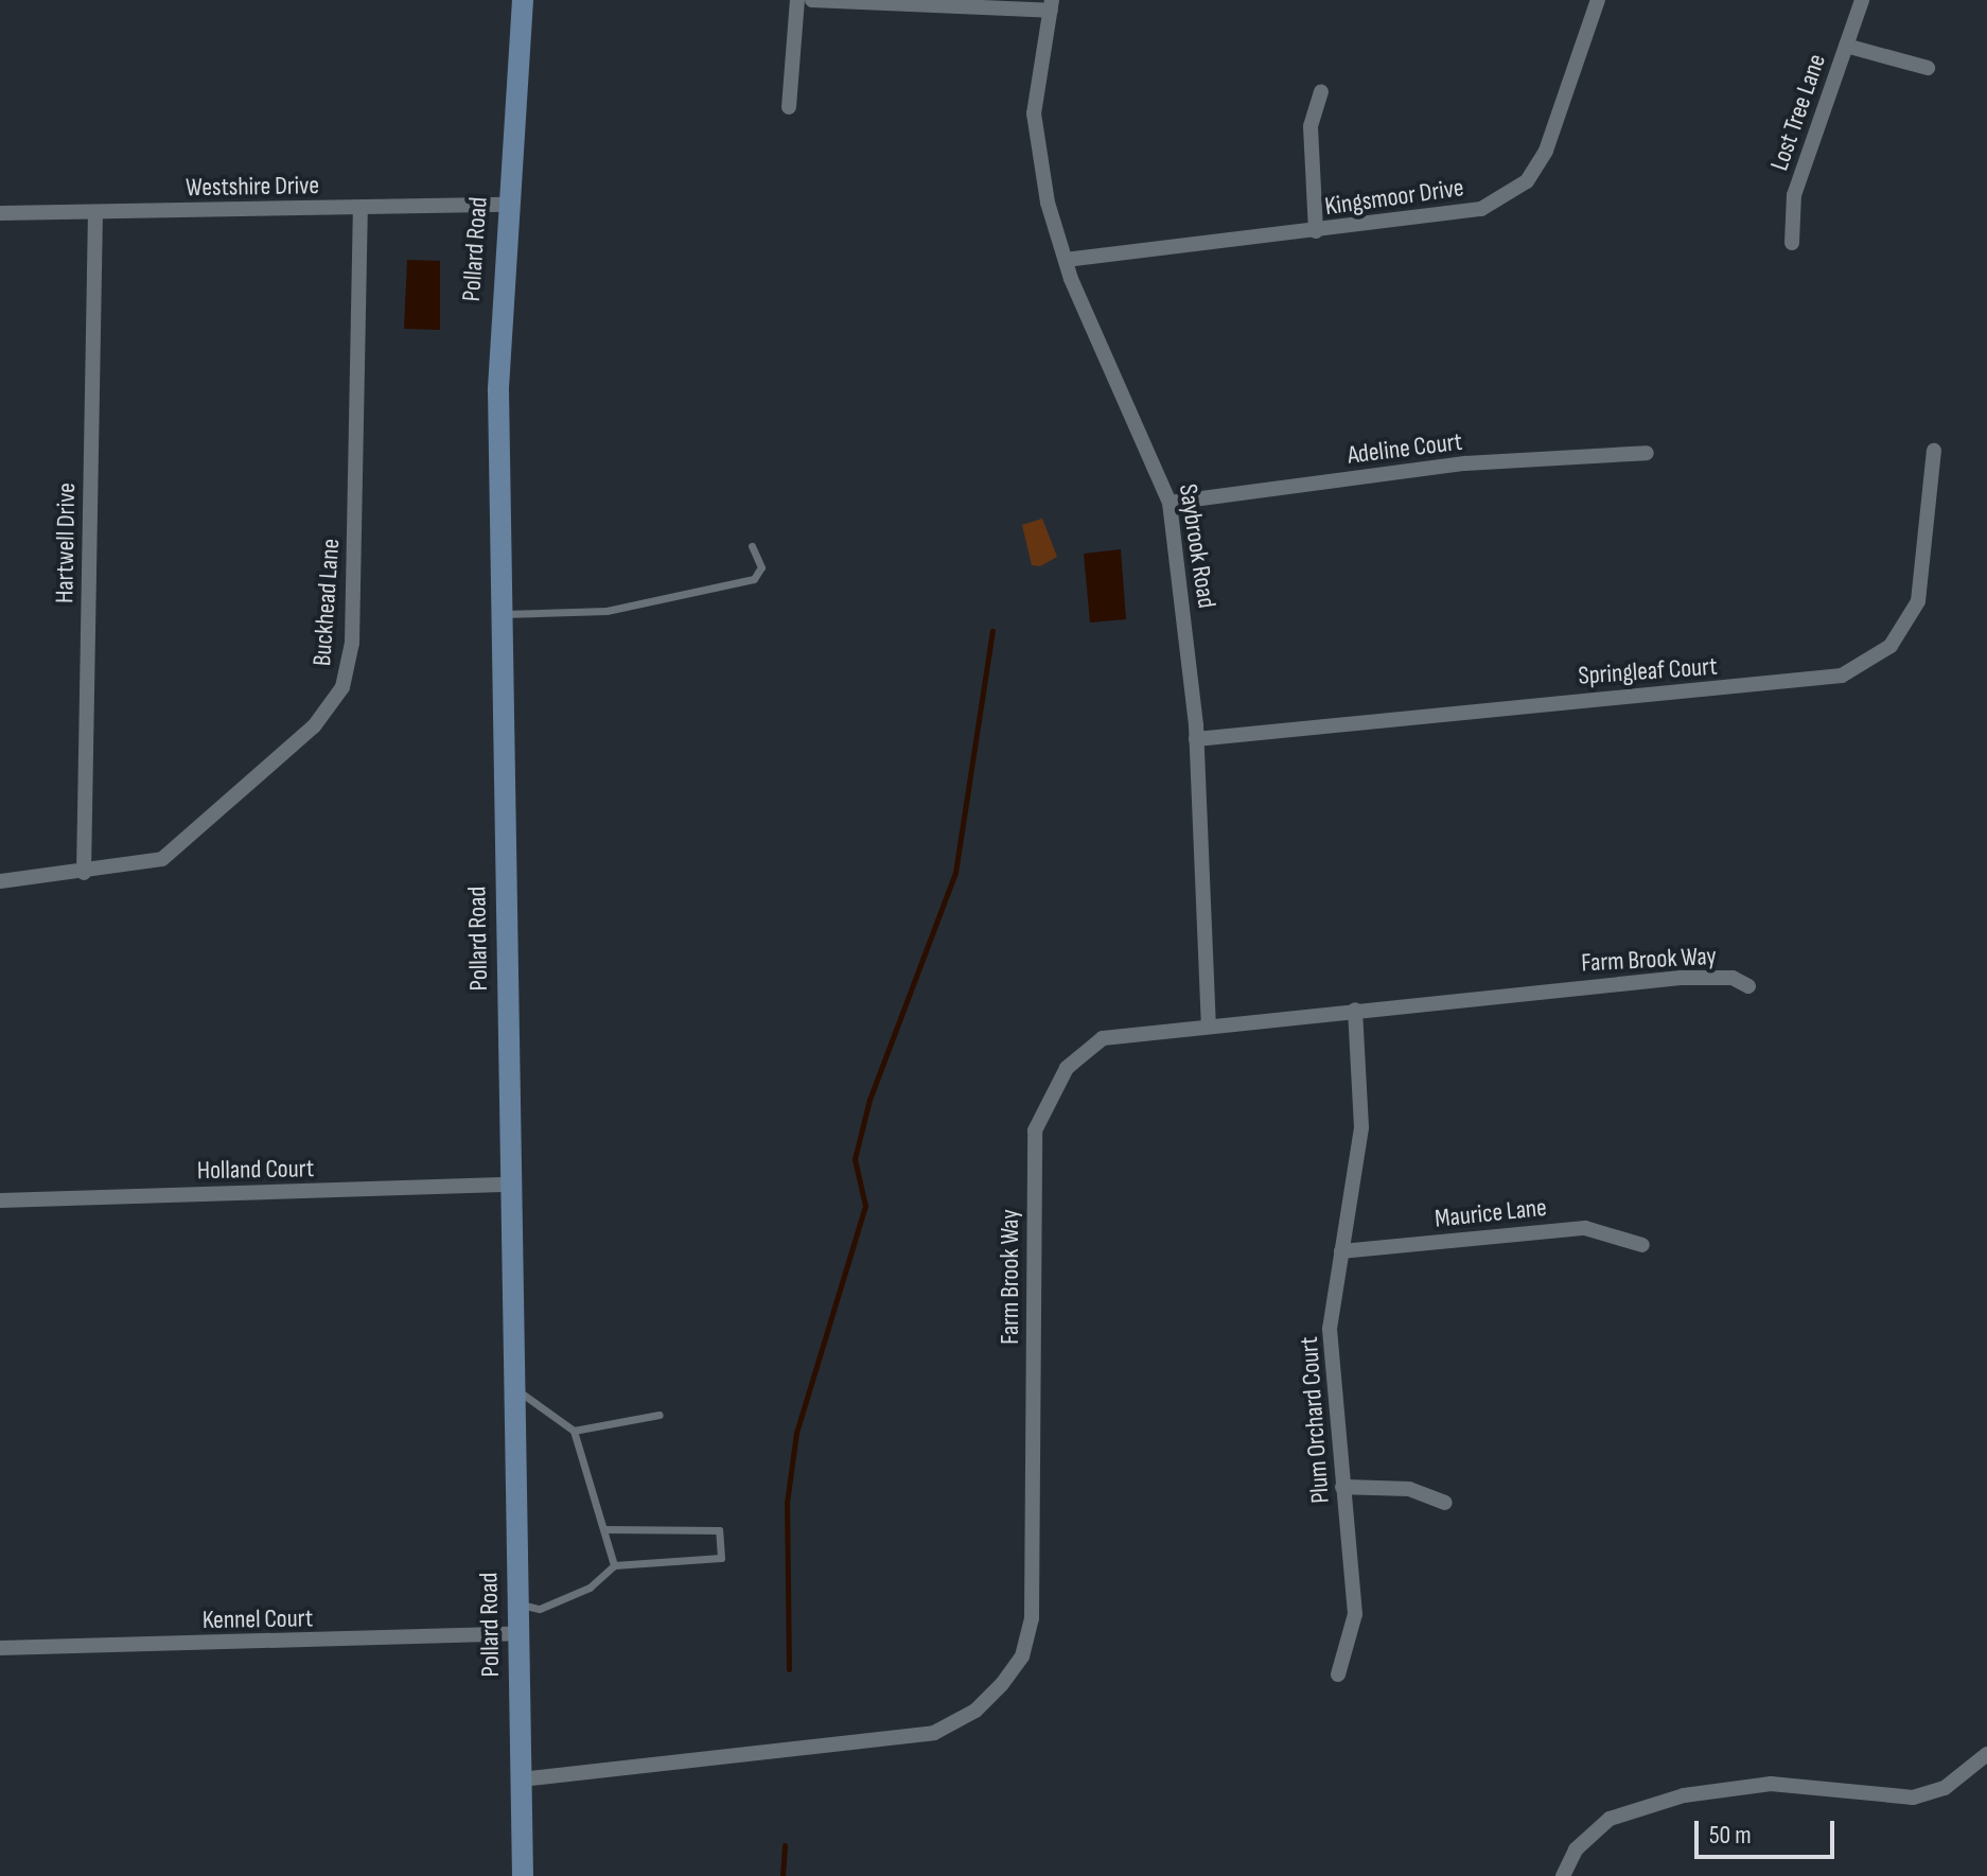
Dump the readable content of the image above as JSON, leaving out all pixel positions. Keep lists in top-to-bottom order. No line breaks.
{"streets":{"street":["Lost Tree Lane","Westshire Drive","Kingsmoor Drive","Pollard Road","Adeline Court","Hartwell Drive","Saybrook Road","Buckhead Lane","Springleaf Court","Farm Brook Way","Holland Court","Maurice Lane","Plum Orchard Court","Kennel Court"]},"crossings":[["Westshire Drive","Pollard Road"],["Westshire Drive","Hartwell Drive"],["Westshire Drive","Buckhead Lane"],["Kingsmoor Drive","Saybrook Road"],["Pollard Road","Farm Brook Way"],["Pollard Road","Holland Court"],["Pollard Road","Kennel Court"],["Adeline Court","Saybrook Road"],["Hartwell Drive","Buckhead Lane"],["Saybrook Road","Springleaf Court"],["Saybrook Road","Farm Brook Way"],["Farm Brook Way","Plum Orchard Court"],["Maurice Lane","Plum Orchard Court"]],"scale_bar":"50 m"}
